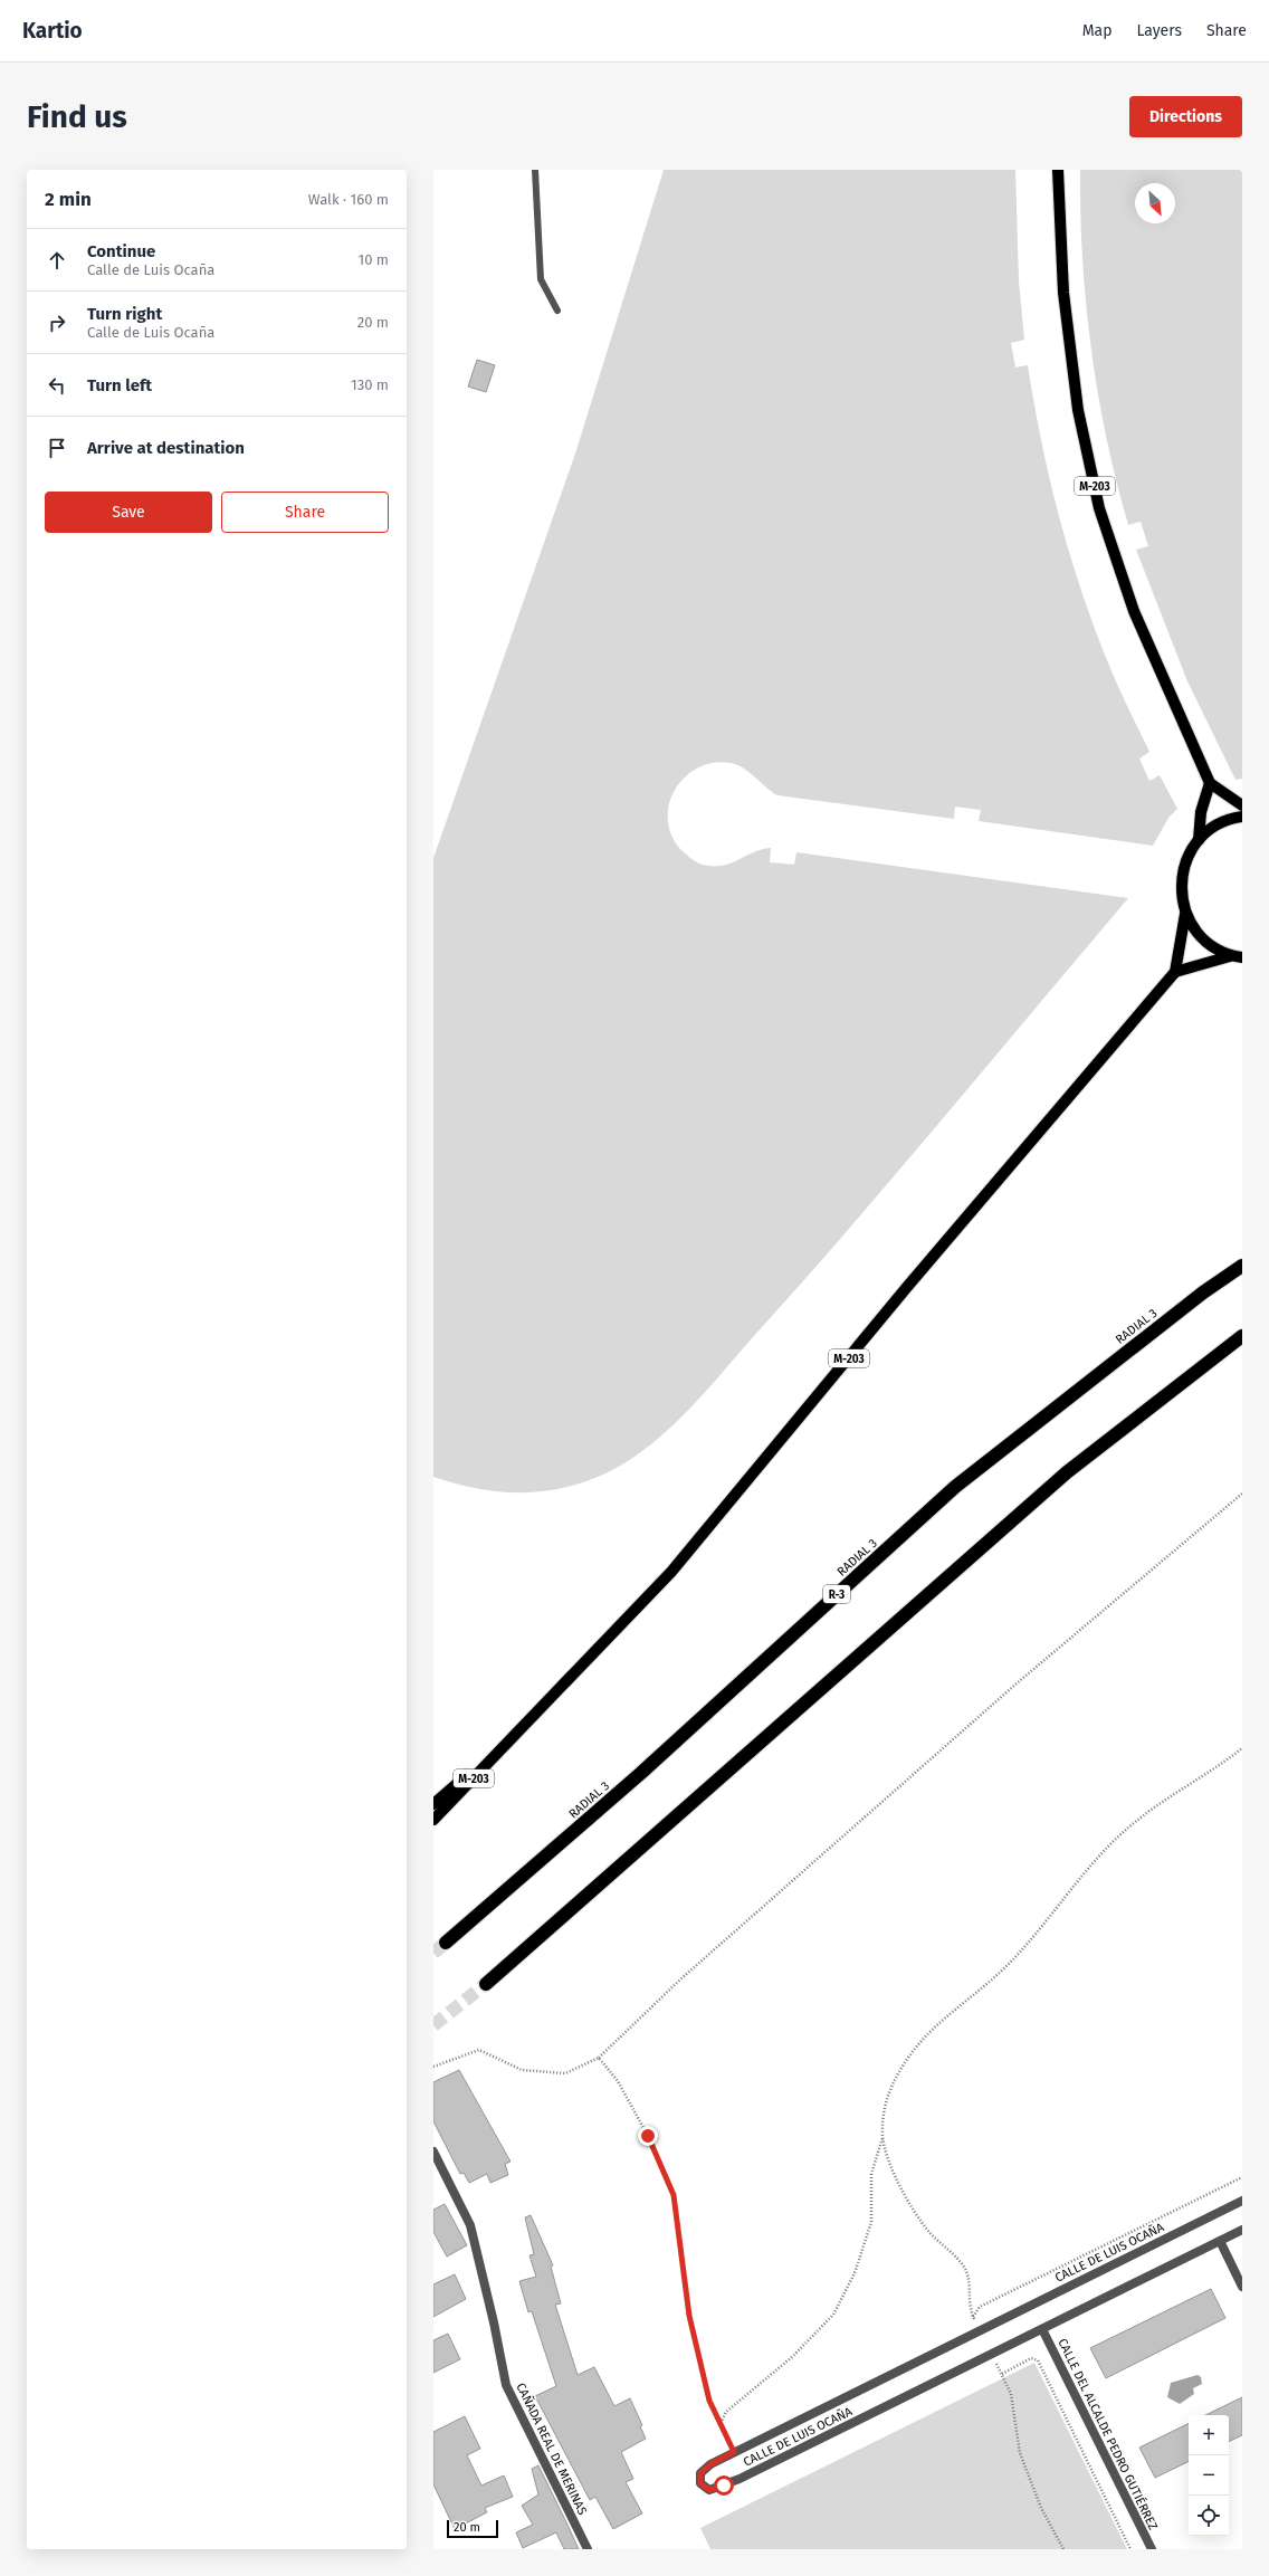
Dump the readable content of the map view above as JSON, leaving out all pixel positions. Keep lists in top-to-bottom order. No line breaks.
{"streets":{"highway":["RADIAL 3","R-3"],"main road":["M-203"],"street":["CALLE DE LUIS OCAÑA","CALLE DEL ALCALDE PEDRO GUTIÉRREZ","CAÑADA REAL DE MERINAS"]},"crossings":[["CALLE DE LUIS OCAÑA","CALLE DEL ALCALDE PEDRO GUTIÉRREZ"]],"scale_bar":"20 m","north":"bottom right","page":{"header":"Kartio","nav":["Map","Layers","Share"],"buttons":["Directions",["Save","Share"]],"title":"Find us","heading":["2 min","Walk · 160 m"],"list":[["Continue","Calle de Luis Ocaña","10 m"],["Turn right","Calle de Luis Ocaña","20 m"],["Turn left","130 m"],"Arrive at destination"],"map_buttons":["+","−"],"scale":"20 m"}}
